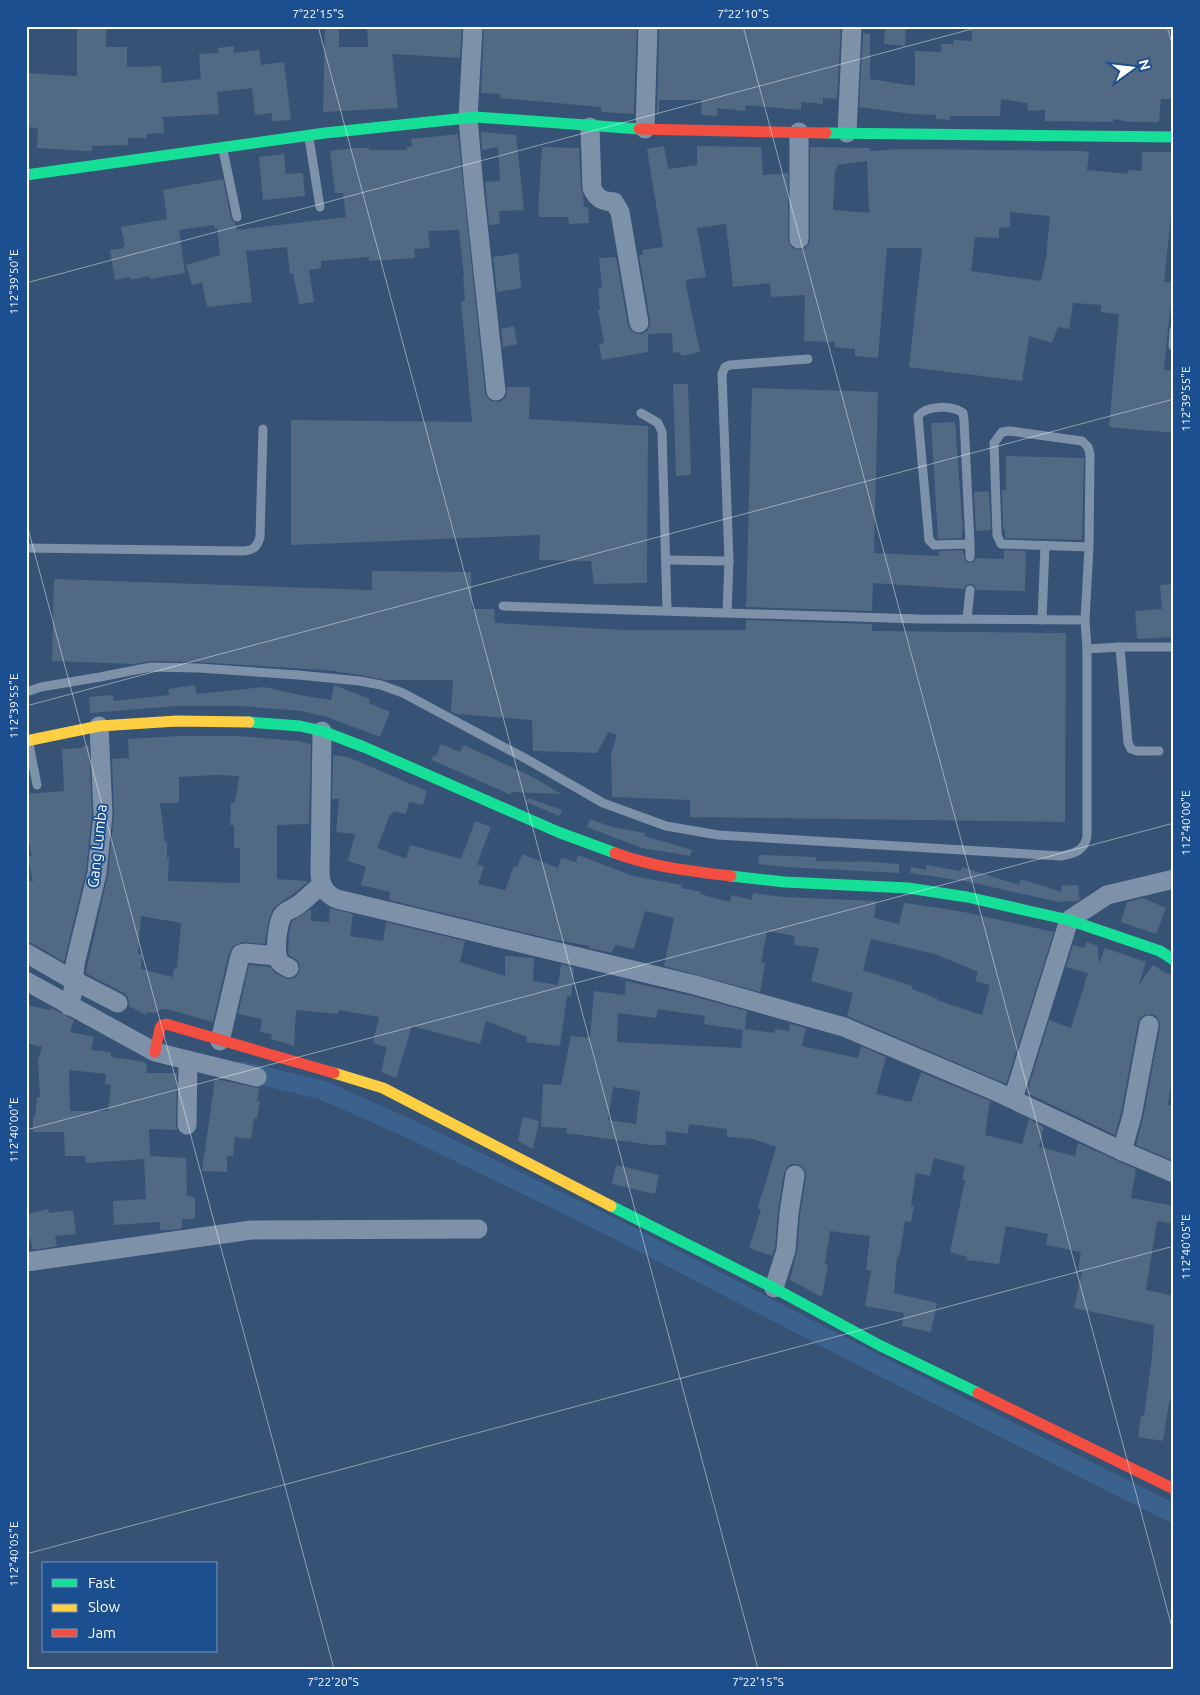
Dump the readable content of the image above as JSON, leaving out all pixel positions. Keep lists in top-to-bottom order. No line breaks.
{"streets":{"street":["Gang Lumba"]},"legend":["Fast","Slow","Jam"],"north":"right","coordinates":["7°22'15\"S","7°22'10\"S","112°39'50\"E","112°39'55\"E","112°40'00\"E","112°40'05\"E","7°22'20\"S"]}
